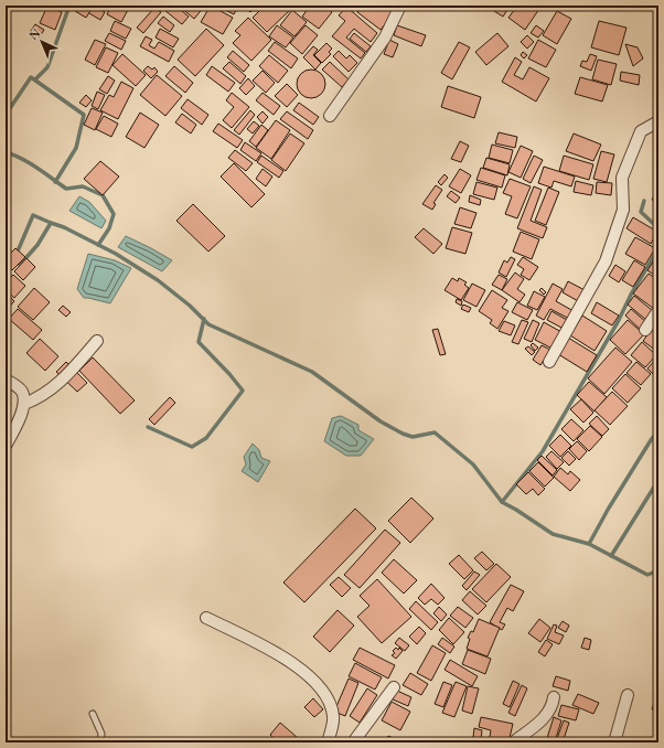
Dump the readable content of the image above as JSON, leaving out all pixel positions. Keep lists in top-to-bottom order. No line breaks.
{"north":"top left"}
